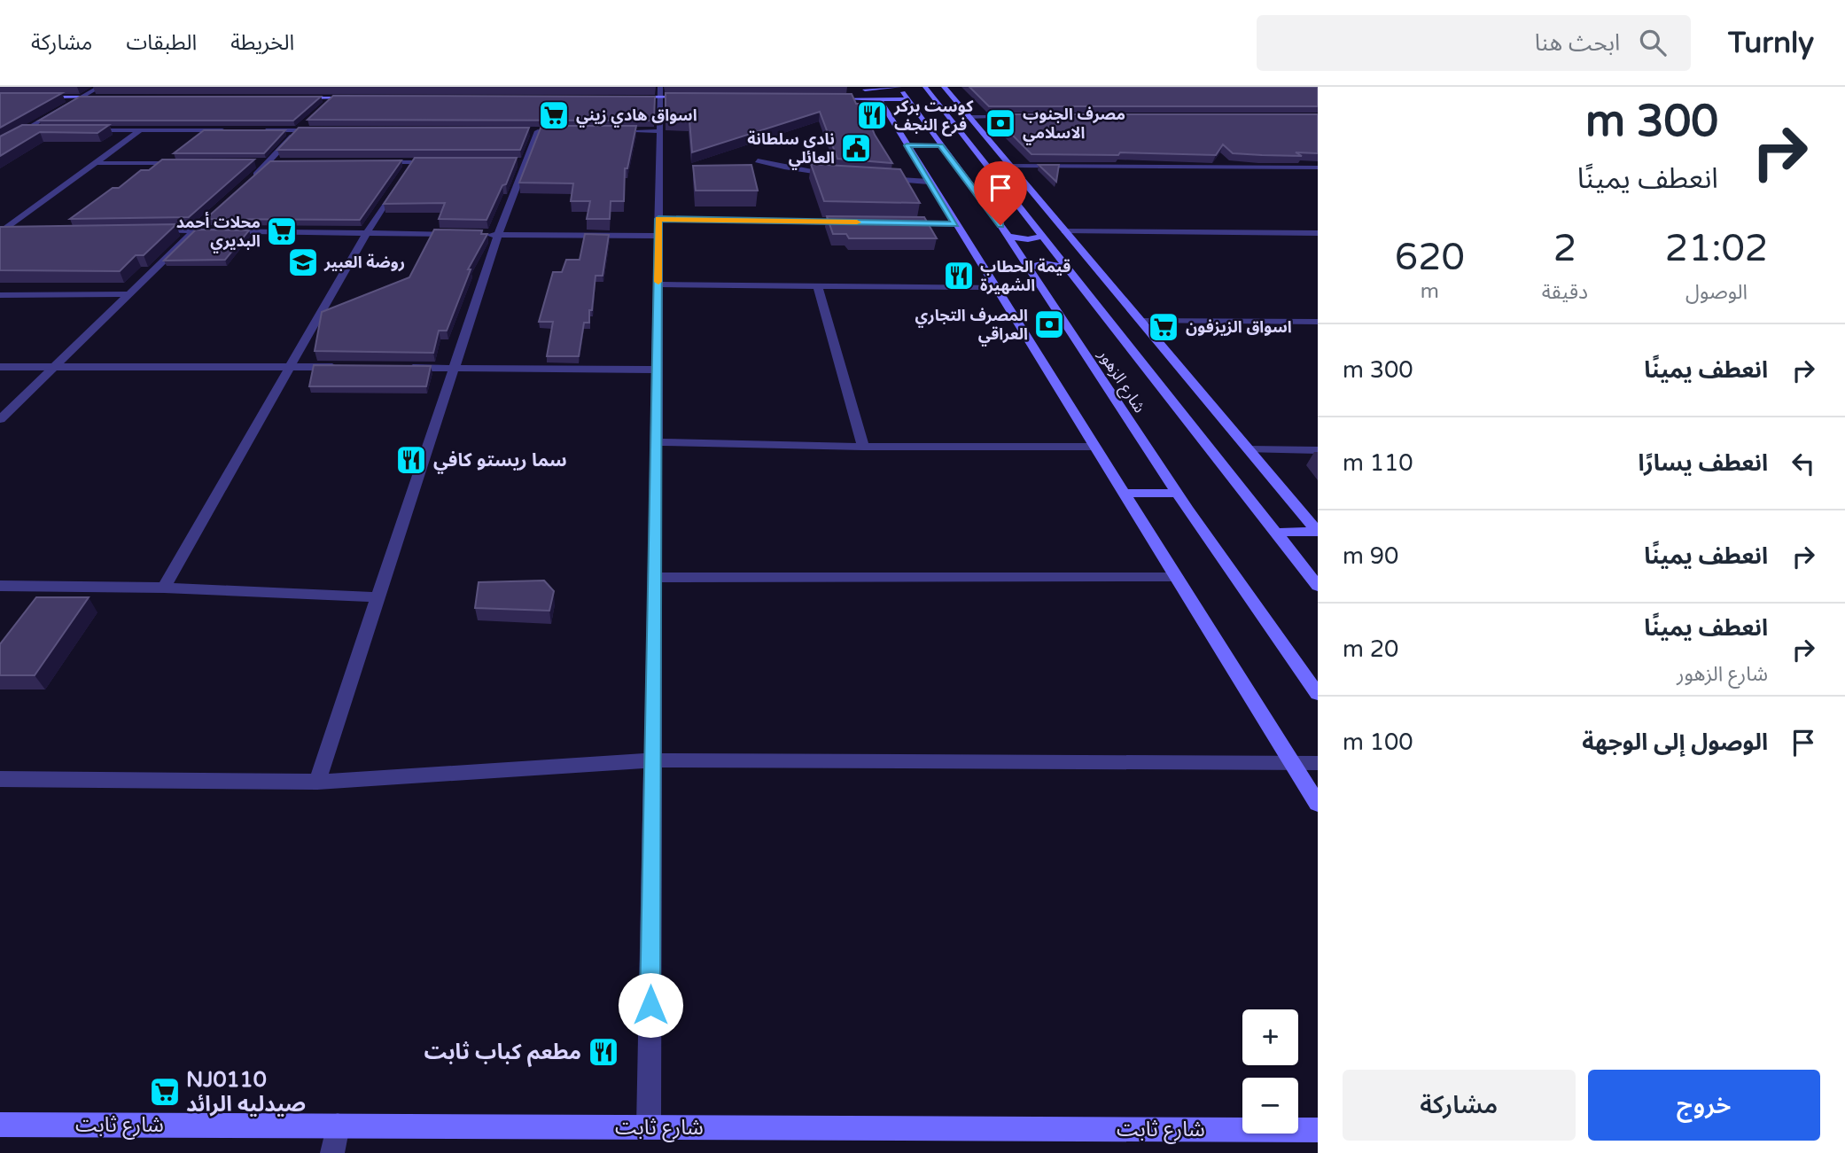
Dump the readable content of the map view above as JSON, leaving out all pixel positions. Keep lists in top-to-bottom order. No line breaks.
{"streets":{"street":["شارع الزهور","شارع ثابت"]},"places":{"supermarket":["اسواق هادي زيني","محلات أحمد البديري","اسواق الزيزفون","NJ0110 صيدليه الرائد"],"restaurant":["كوست بركر فرع النجف","قيمة الحطاب الشهيرة","سما ريستو كافي","مطعم كباب ثابت"],"bank":["مصرف الجنوب الاسلامي","المصرف التجاري العراقي"],"public building":["نادي سلطانة العائلي"],"school or university":["روضة العبير"]},"page":{"header":"Turnly","search":"ابحث هنا","nav":["الخريطة","الطبقات","مشاركة"],"turn":["300 m","انعطف يمينًا"],"eta":["21:02","الوصول","2","دقيقة","620","m"],"list":[{"name":"انعطف يمينًا","value":"300 m"},{"name":"انعطف يسارًا","value":"110 m"},{"name":"انعطف يمينًا","value":"90 m"},{"name":"انعطف يمينًا","note":"شارع الزهور","value":"20 m"},{"name":"الوصول إلى الوجهة","value":"100 m"}],"map_buttons":["+","−"],"buttons":["خروج","مشاركة"]}}
